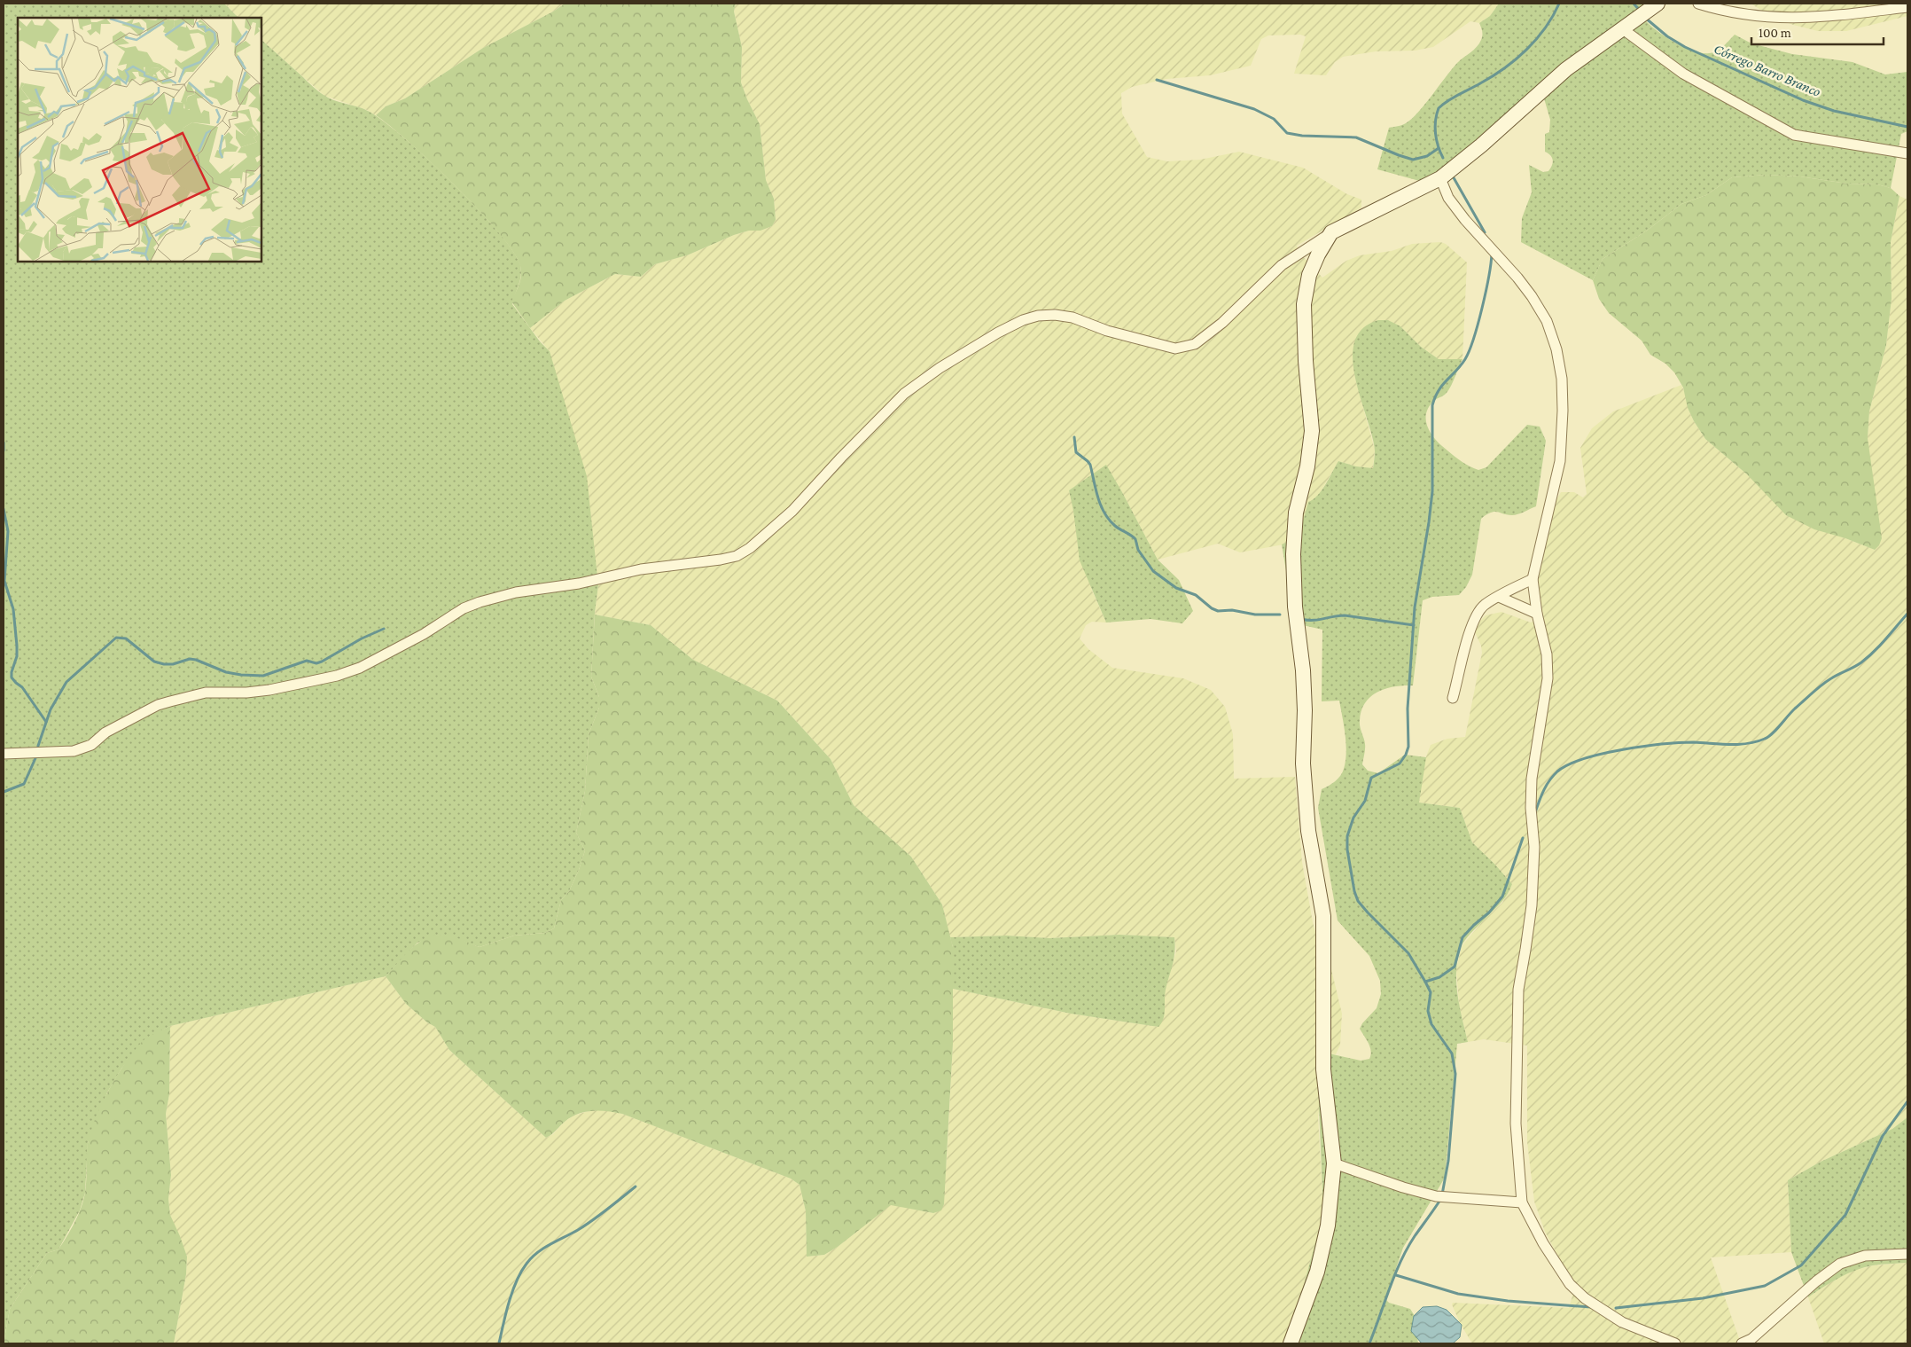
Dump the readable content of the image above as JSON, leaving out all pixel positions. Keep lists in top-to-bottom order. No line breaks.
{"water":["Córrego Barro Branco"],"scale_bar":"100 m"}
